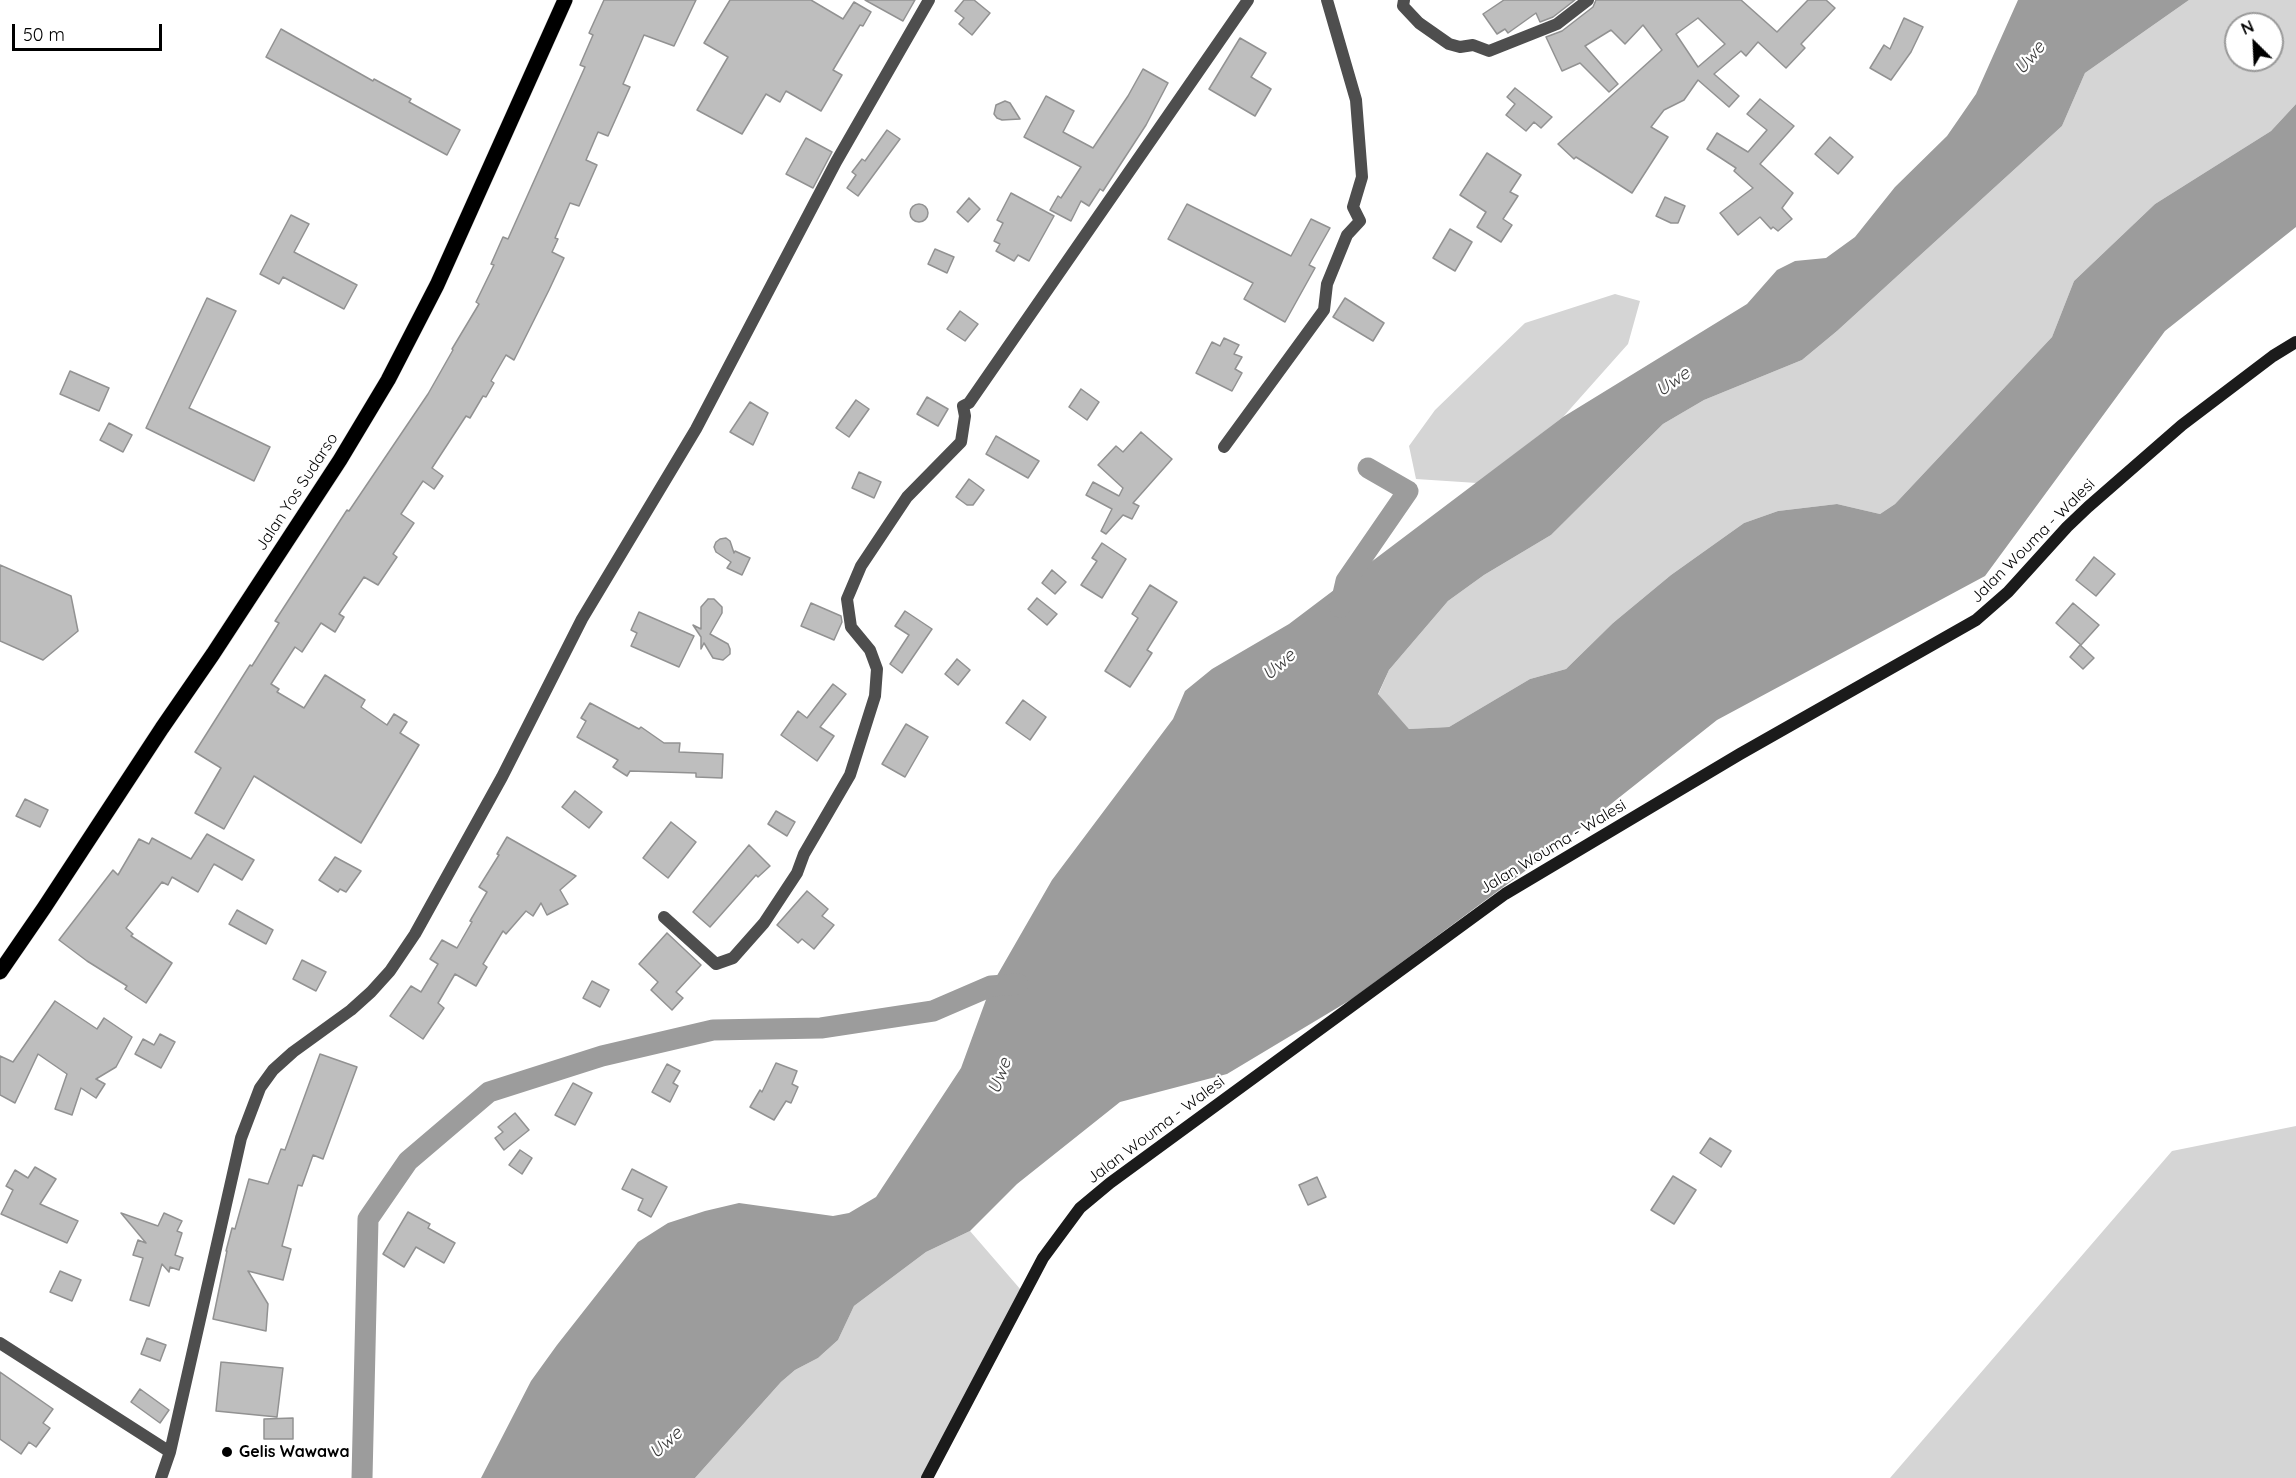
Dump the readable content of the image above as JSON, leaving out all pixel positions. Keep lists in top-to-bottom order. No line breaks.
{"streets":{"main road":["Jalan Yos Sudarso"],"street":["Jalan Wouma - Walesi"]},"water":["Uwe"],"places":["Gelis Wawawa"],"scale_bar":"50 m","north":"top left"}
